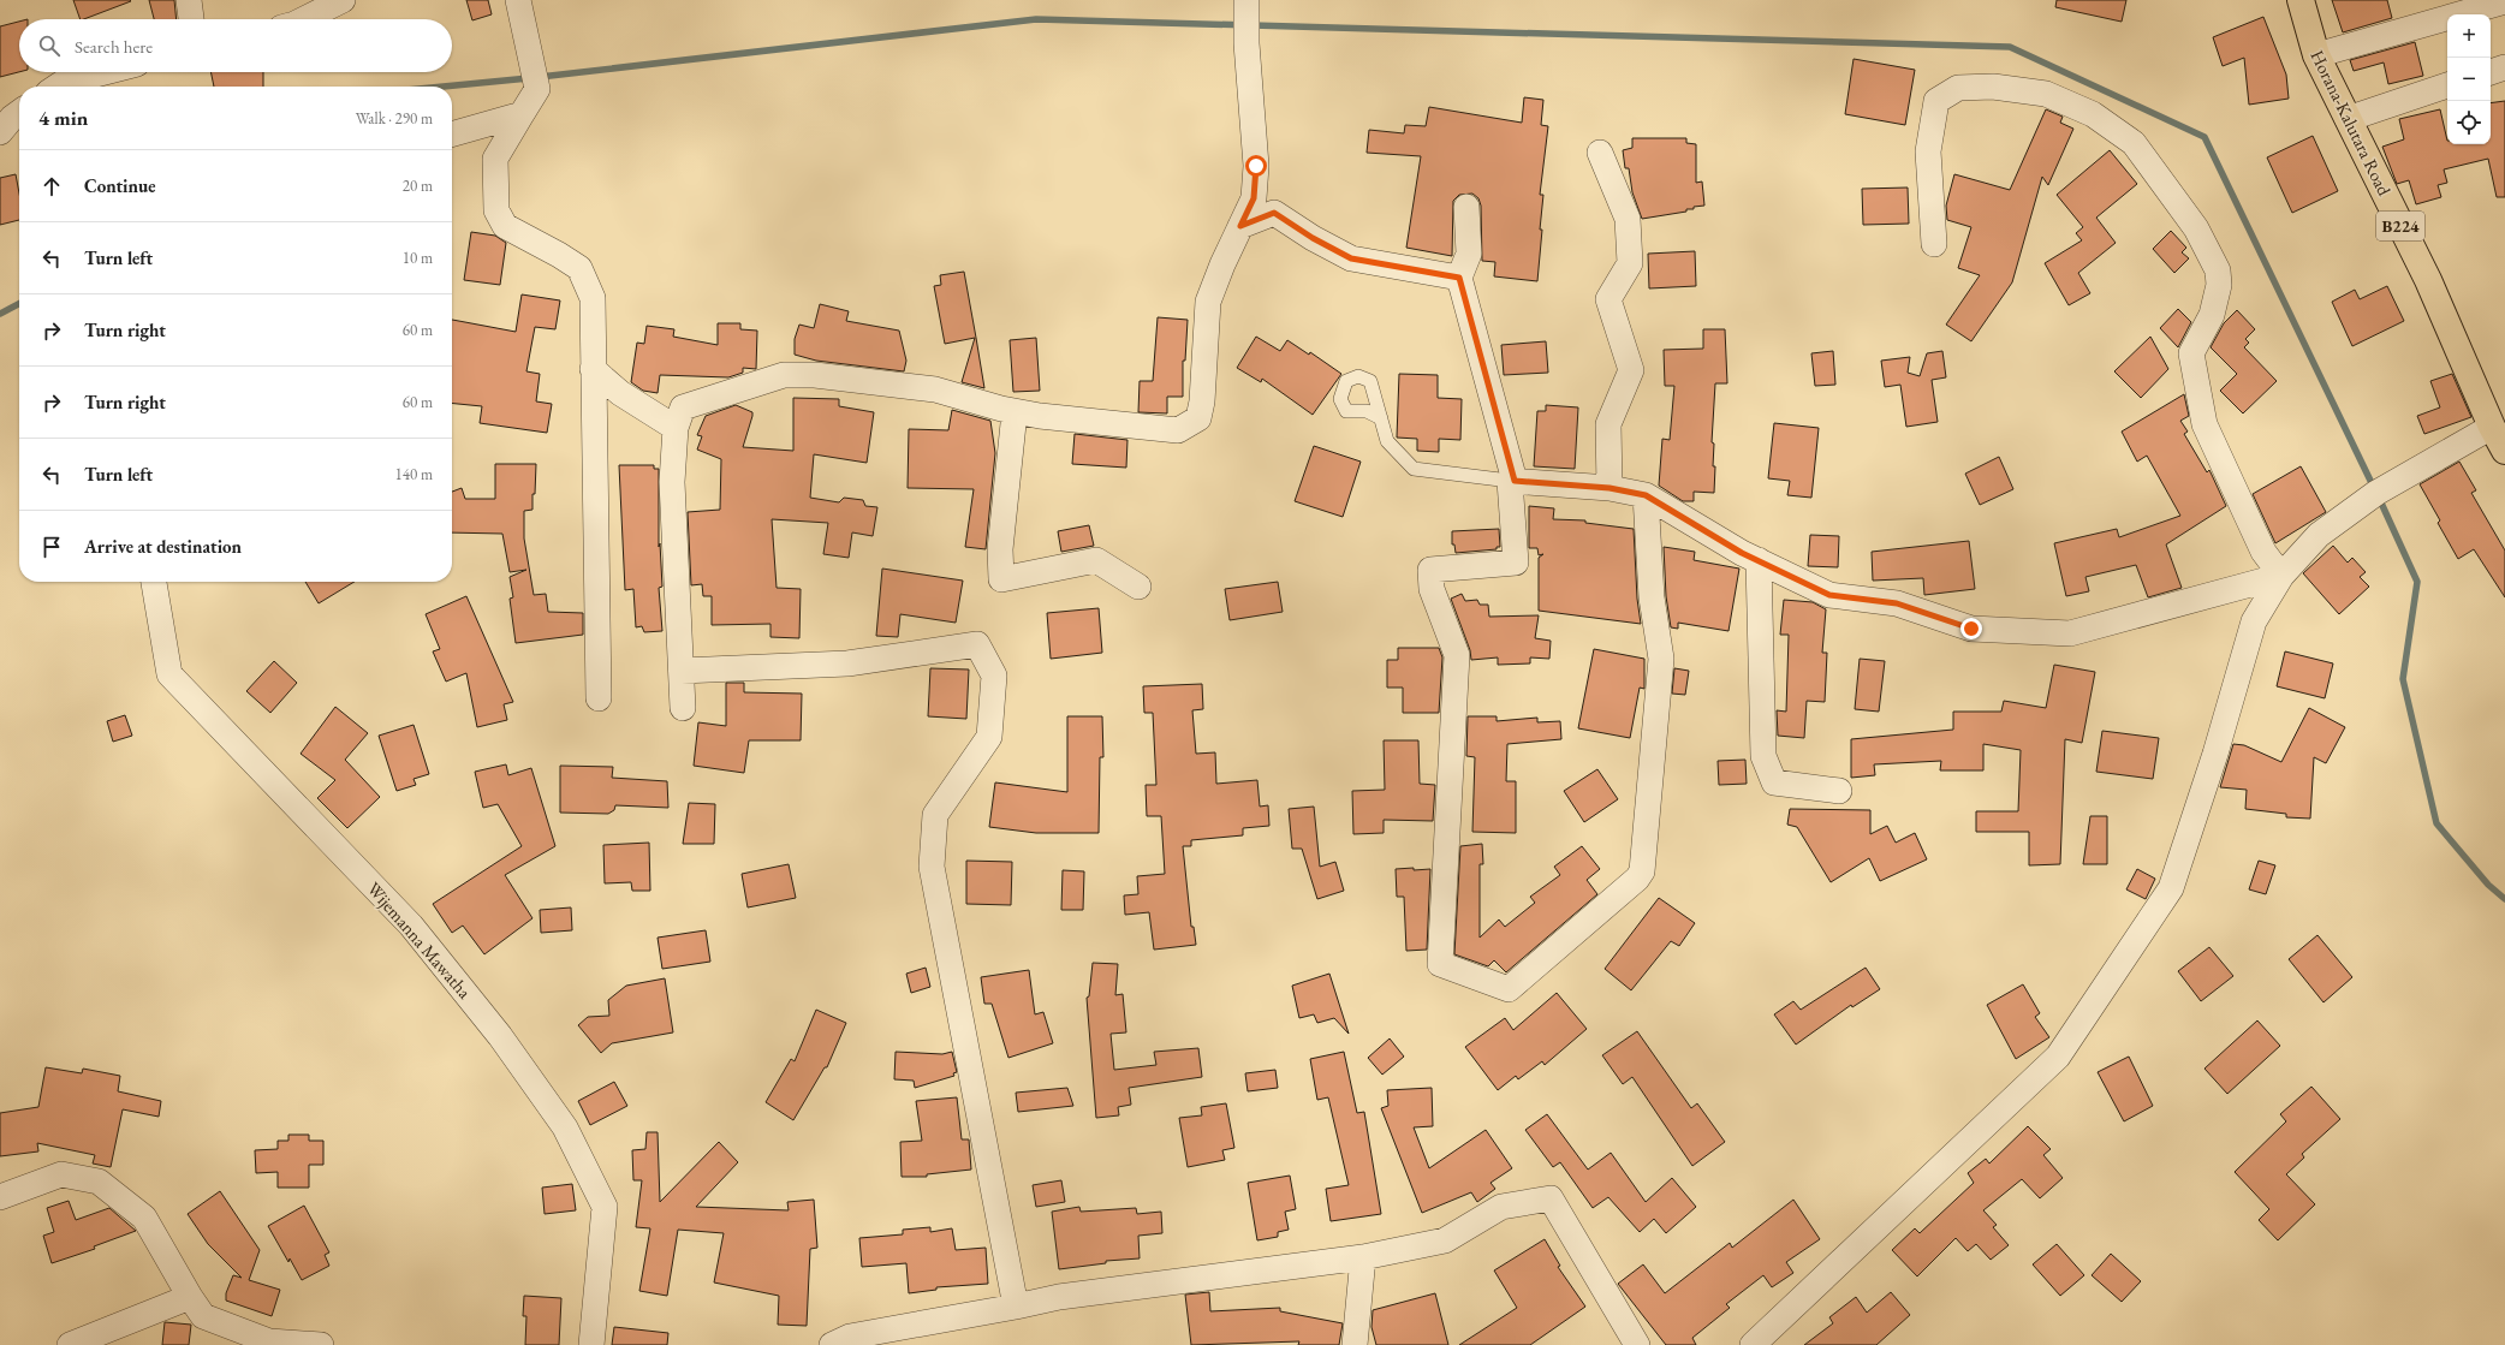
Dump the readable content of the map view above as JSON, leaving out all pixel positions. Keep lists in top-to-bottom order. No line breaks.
{"streets":{"main road":["Horana-Kalutara Road","B224"],"street":["Wijemanna Mawatha"]},"page":{"map_buttons":["+","−"],"search":"Search here","heading":["4 min","Walk · 290 m"],"list":[["Continue","20 m"],["Turn left","10 m"],["Turn right","60 m"],["Turn right","60 m"],["Turn left","140 m"],"Arrive at destination"]}}
